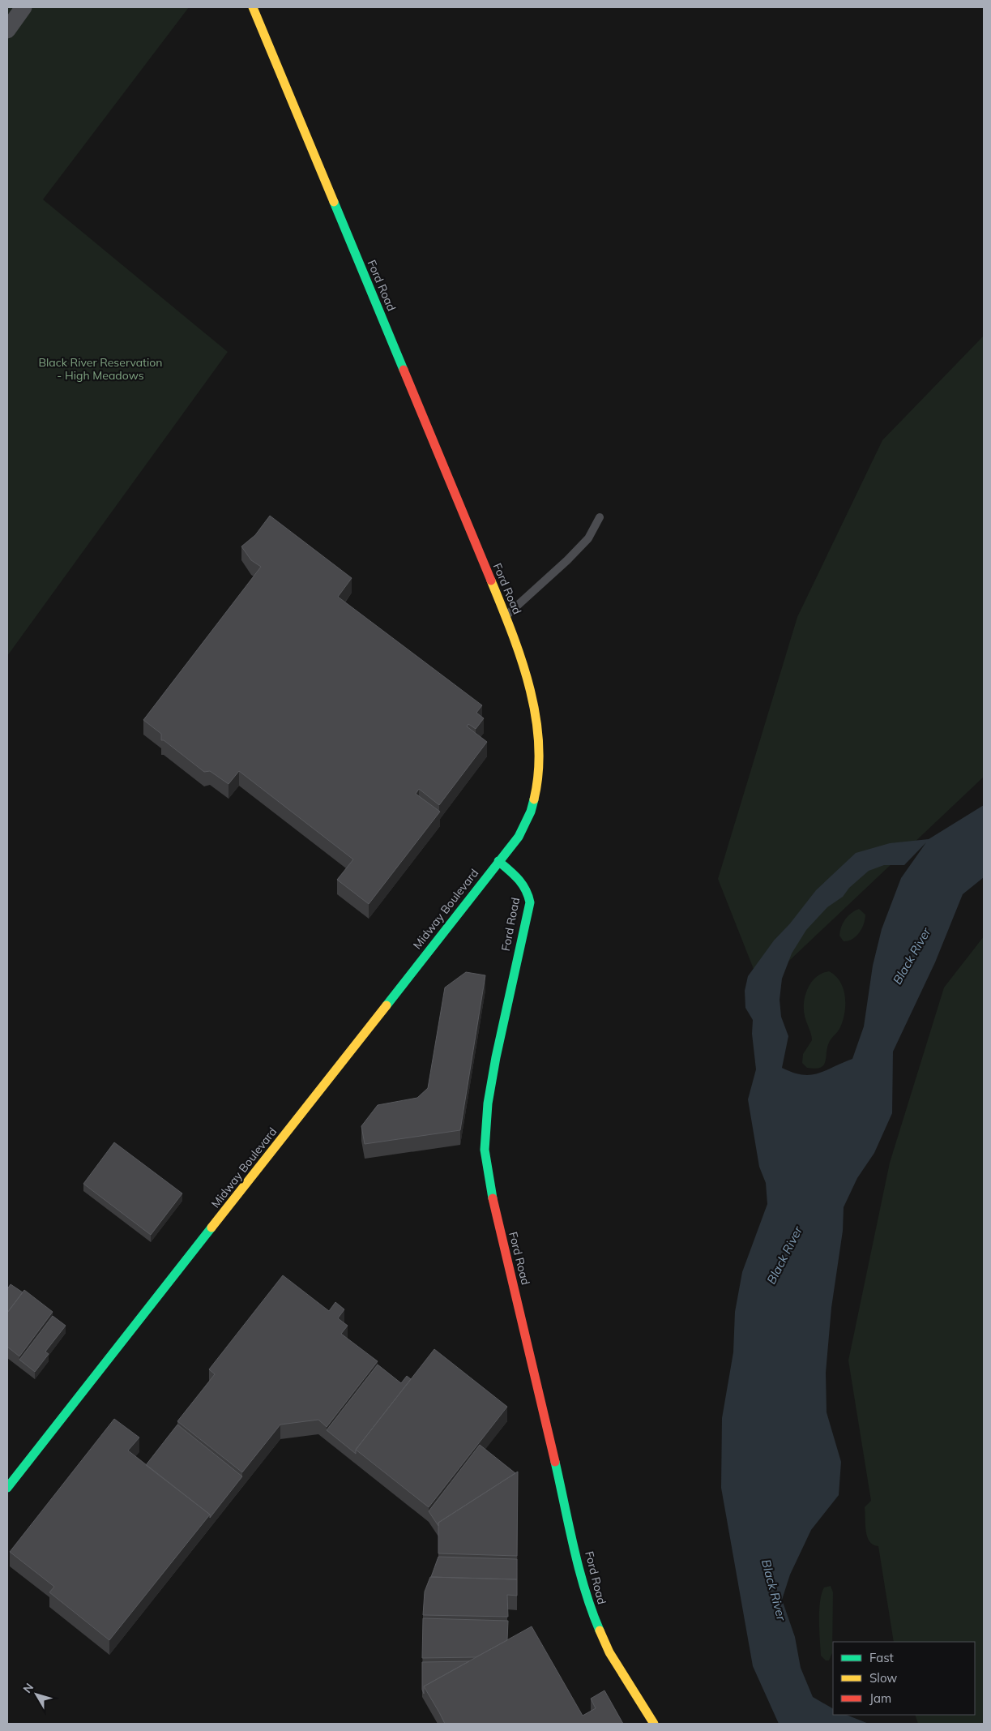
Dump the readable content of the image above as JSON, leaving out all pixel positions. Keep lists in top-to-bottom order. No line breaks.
{"streets":{"street":["Ford Road","Midway Boulevard"]},"crossings":[["Ford Road","Midway Boulevard"]],"water":["Black River"],"parks":["Black River Reservation - High Meadows"],"legend":["Fast","Slow","Jam"],"north":"top left"}
